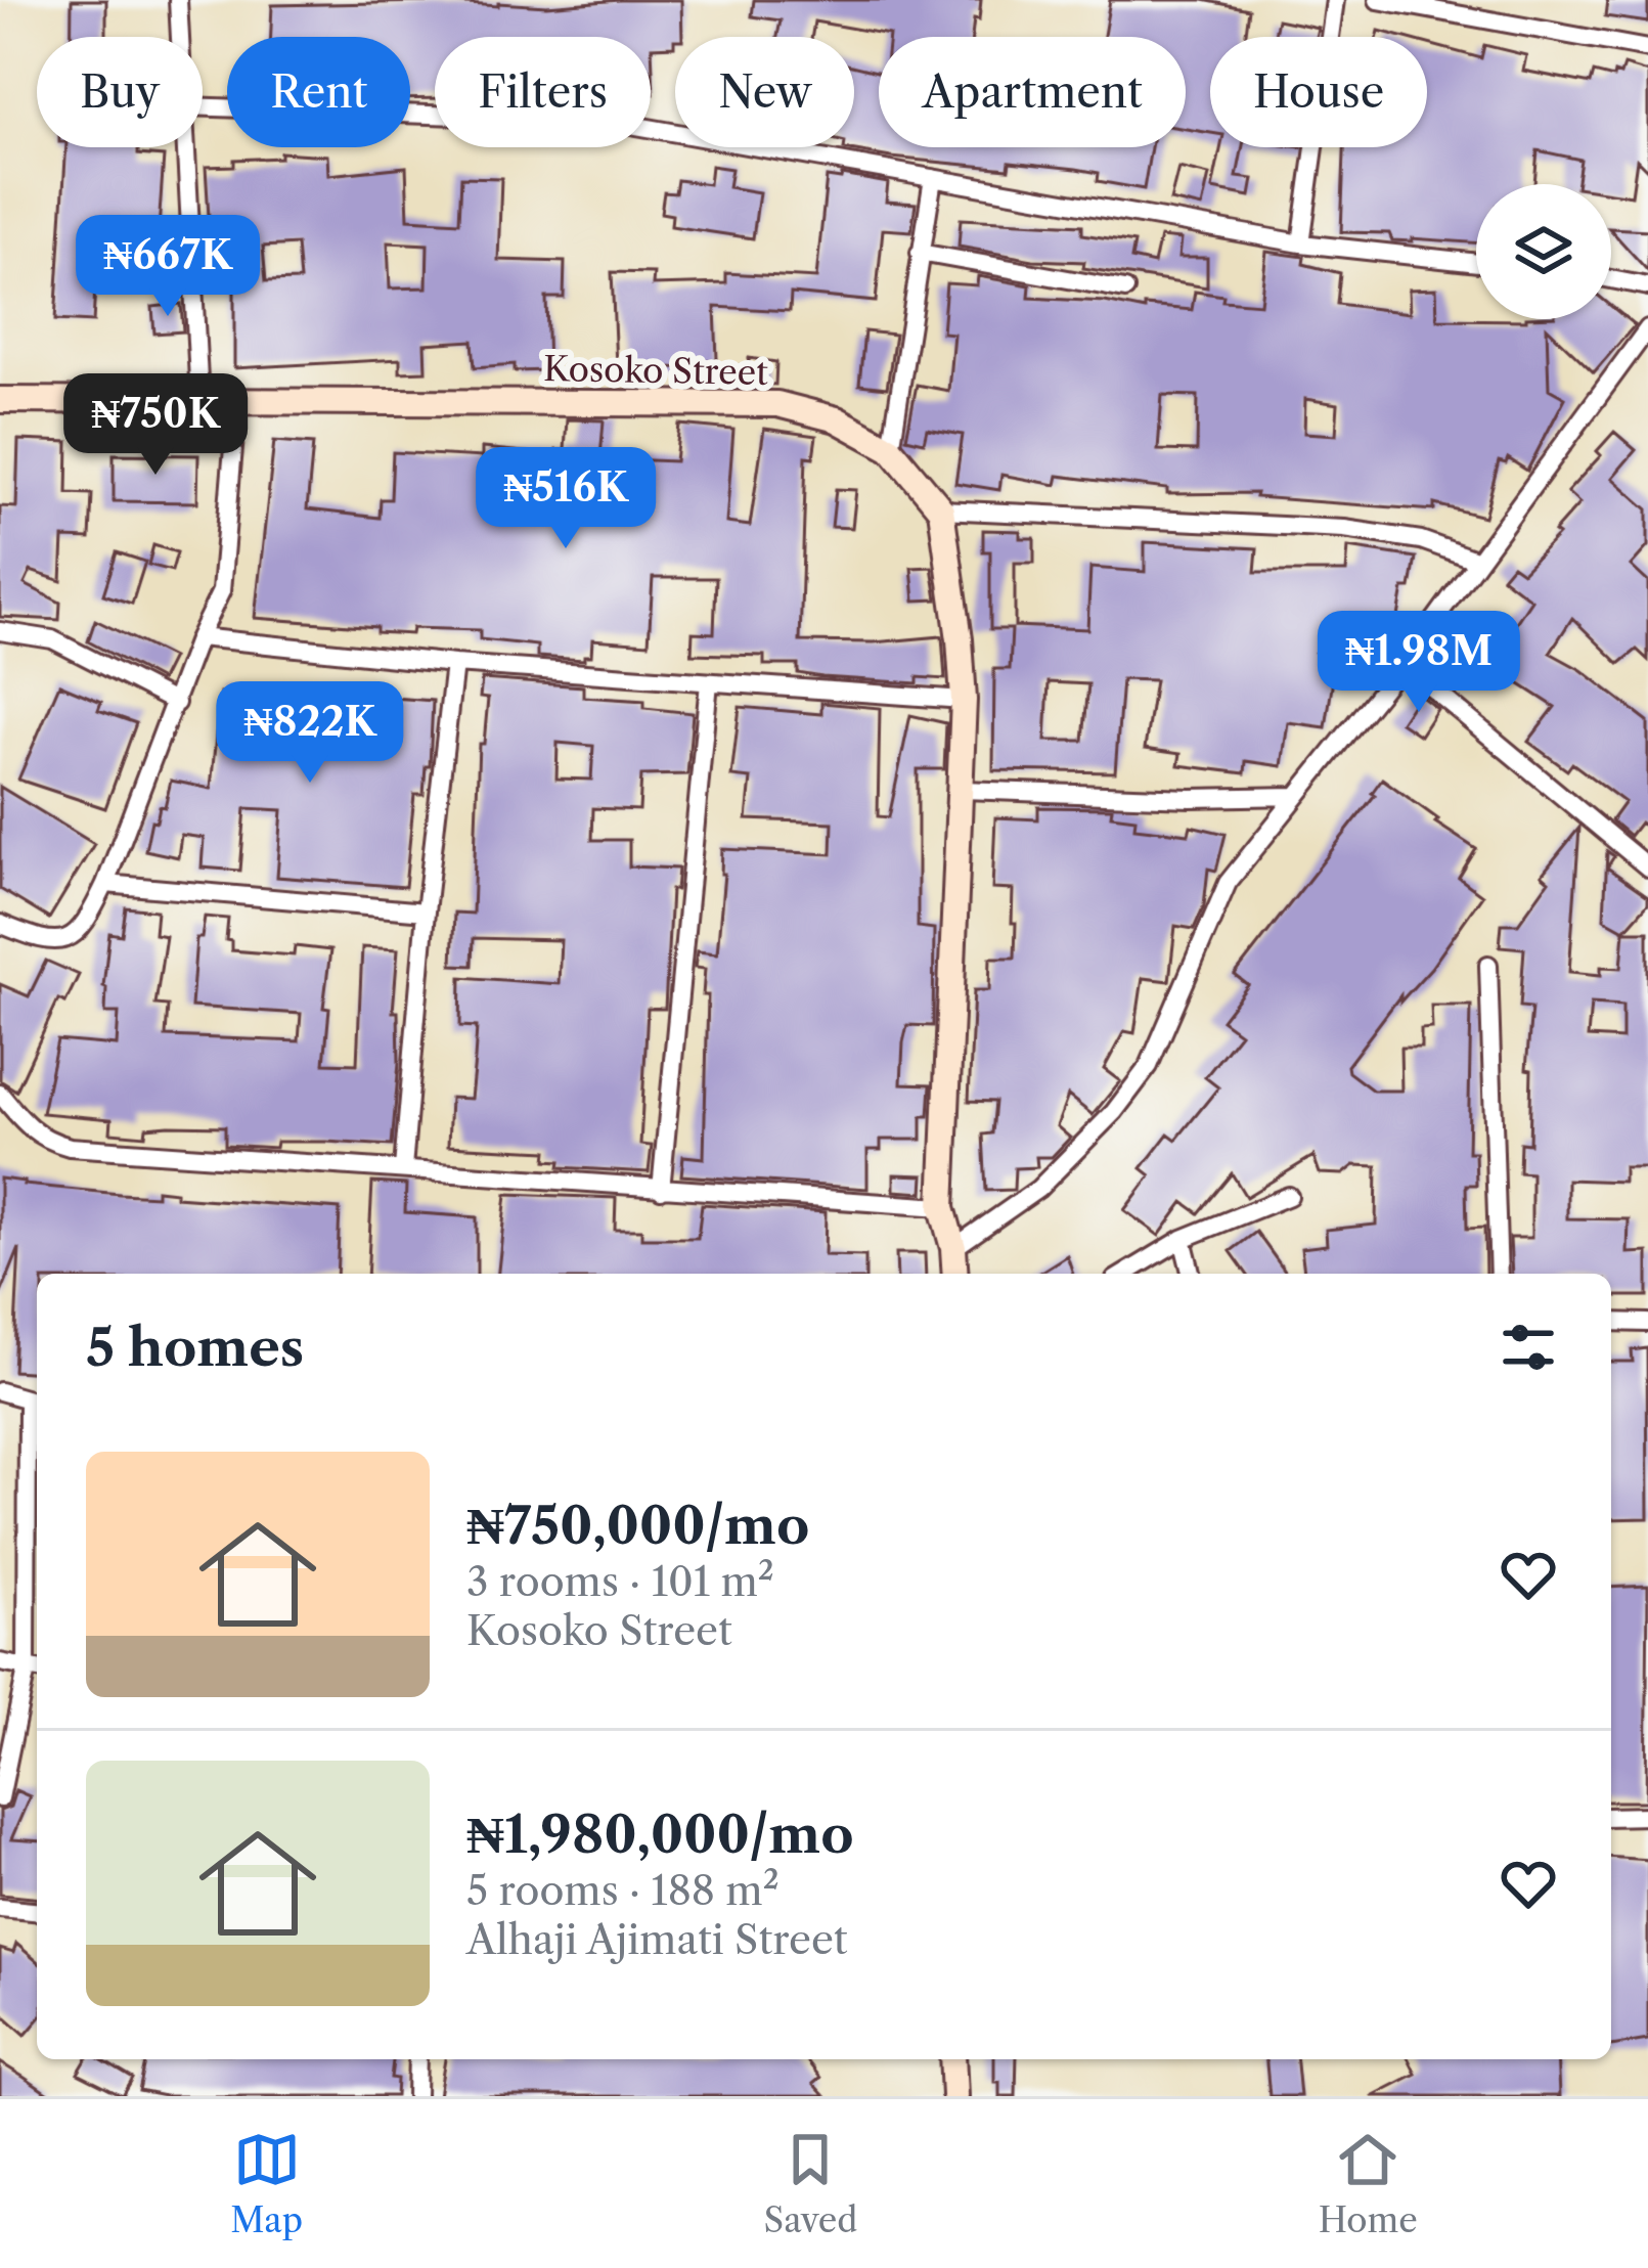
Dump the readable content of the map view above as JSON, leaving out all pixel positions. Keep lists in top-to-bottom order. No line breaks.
{"streets":{"street":["Kosoko Street"]},"page":{"chip":["Buy","Rent","Filters","New","Apartment","House"],"price":["₦667K","₦750K","₦516K","₦1.98M","₦822K"],"heading":"5 homes","list":[{"name":"₦750,000/mo","note":"3 rooms · 101 m² · Kosoko Street"},{"name":"₦1,980,000/mo","note":"5 rooms · 188 m² · Alhaji Ajimati Street"}],"tabs":["Map","Saved","Home"]}}
